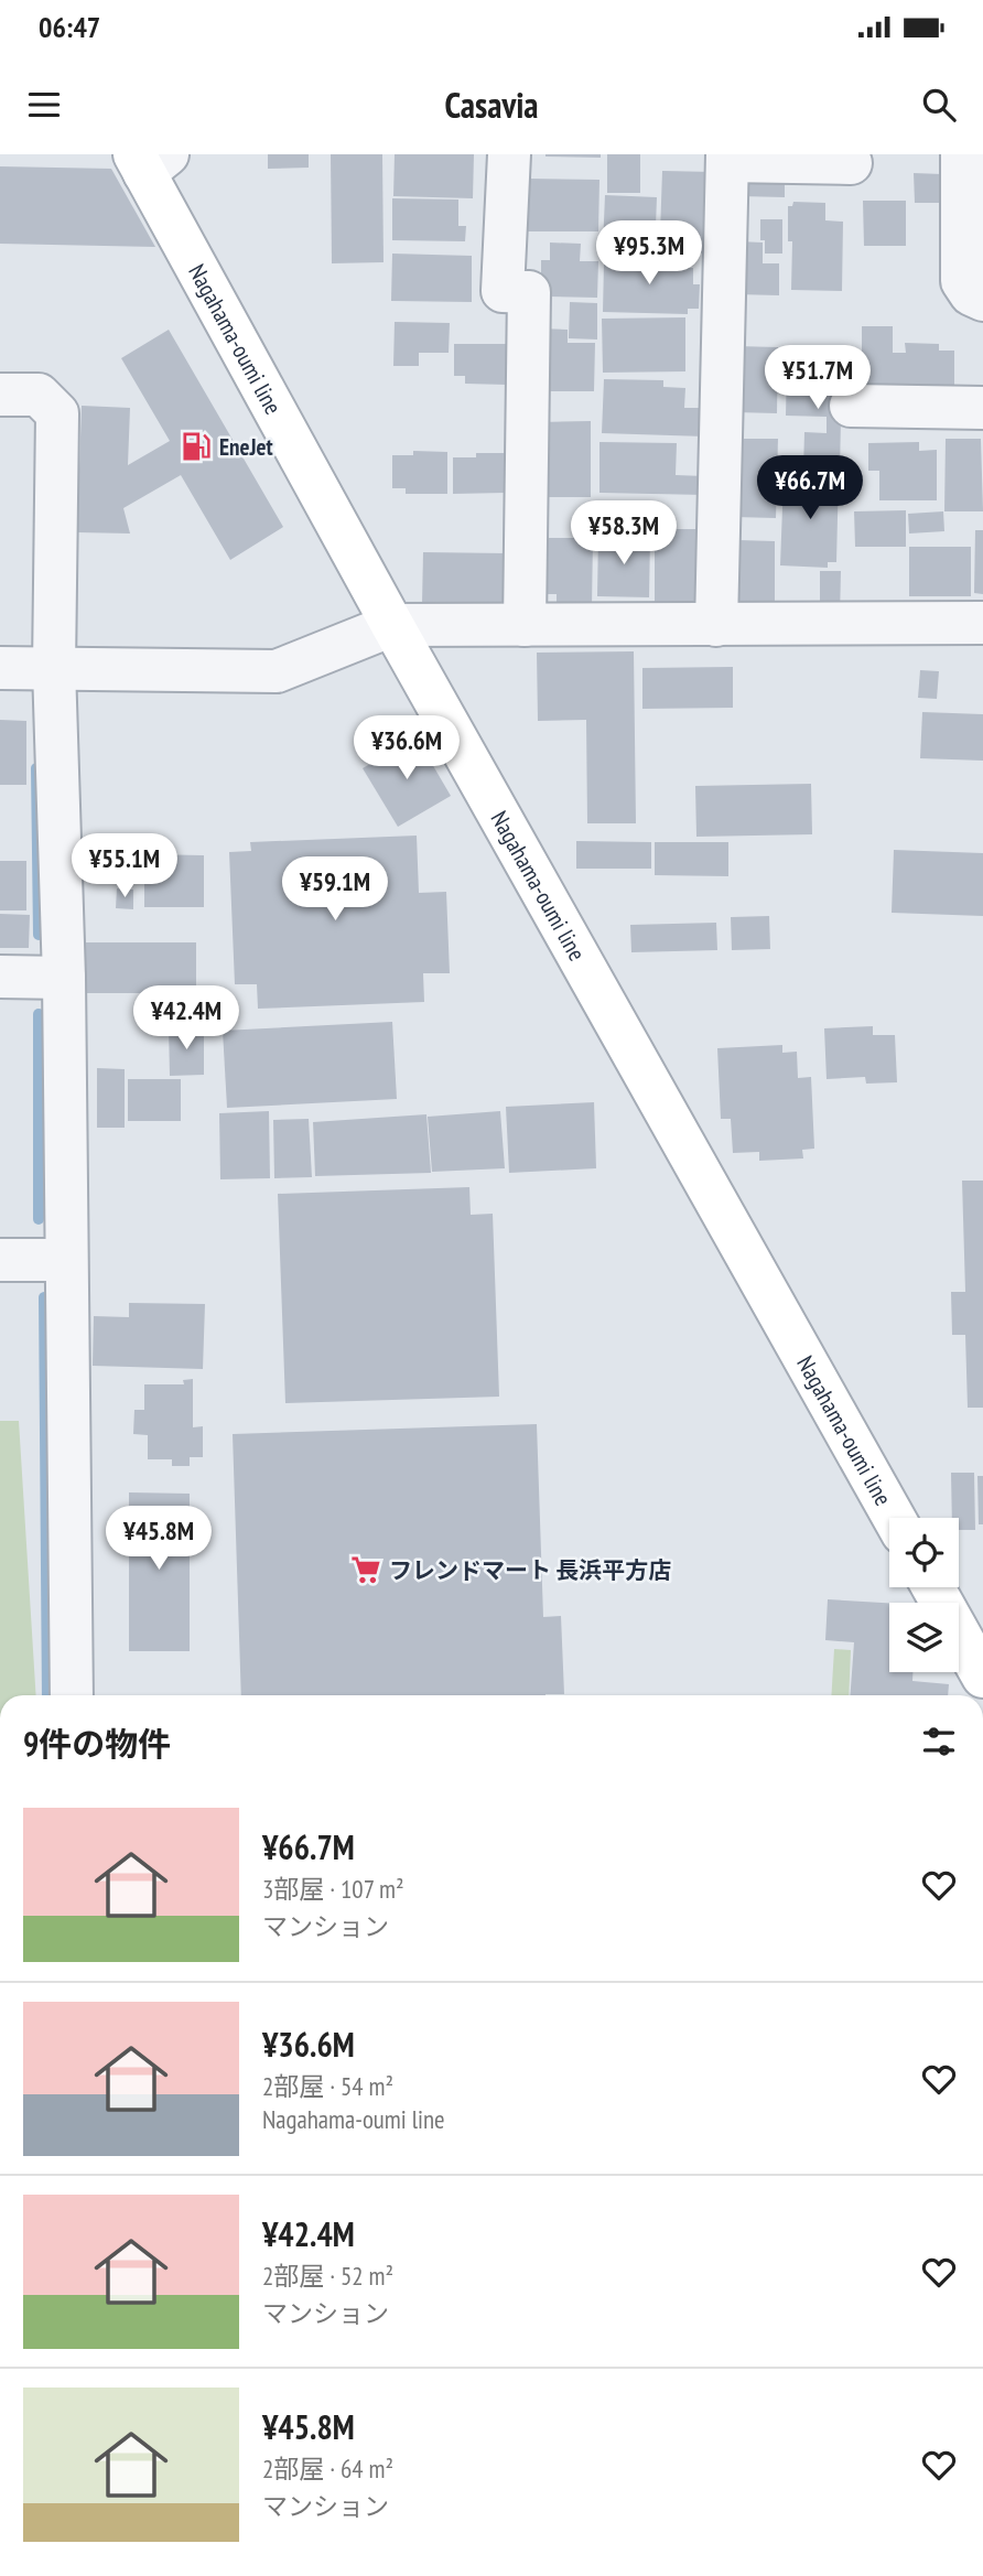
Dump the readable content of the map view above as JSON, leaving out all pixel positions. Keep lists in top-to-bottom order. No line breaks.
{"streets":{"main road":["Nagahama-oumi line"]},"places":{"fuel station":["EneJet"],"supermarket":["フレンドマート 長浜平方店"]},"page":{"status":"06:47","header":"Casavia","price":["¥95.3M","¥51.7M","¥66.7M","¥58.3M","¥36.6M","¥55.1M","¥59.1M","¥42.4M","¥45.8M"],"heading":"9件の物件","list":[{"name":"¥66.7M","note":"3部屋 · 107 m² · マンション"},{"name":"¥36.6M","note":"2部屋 · 54 m² · Nagahama-oumi line"},{"name":"¥42.4M","note":"2部屋 · 52 m² · マンション"},{"name":"¥45.8M","note":"2部屋 · 64 m² · マンション"}]}}
